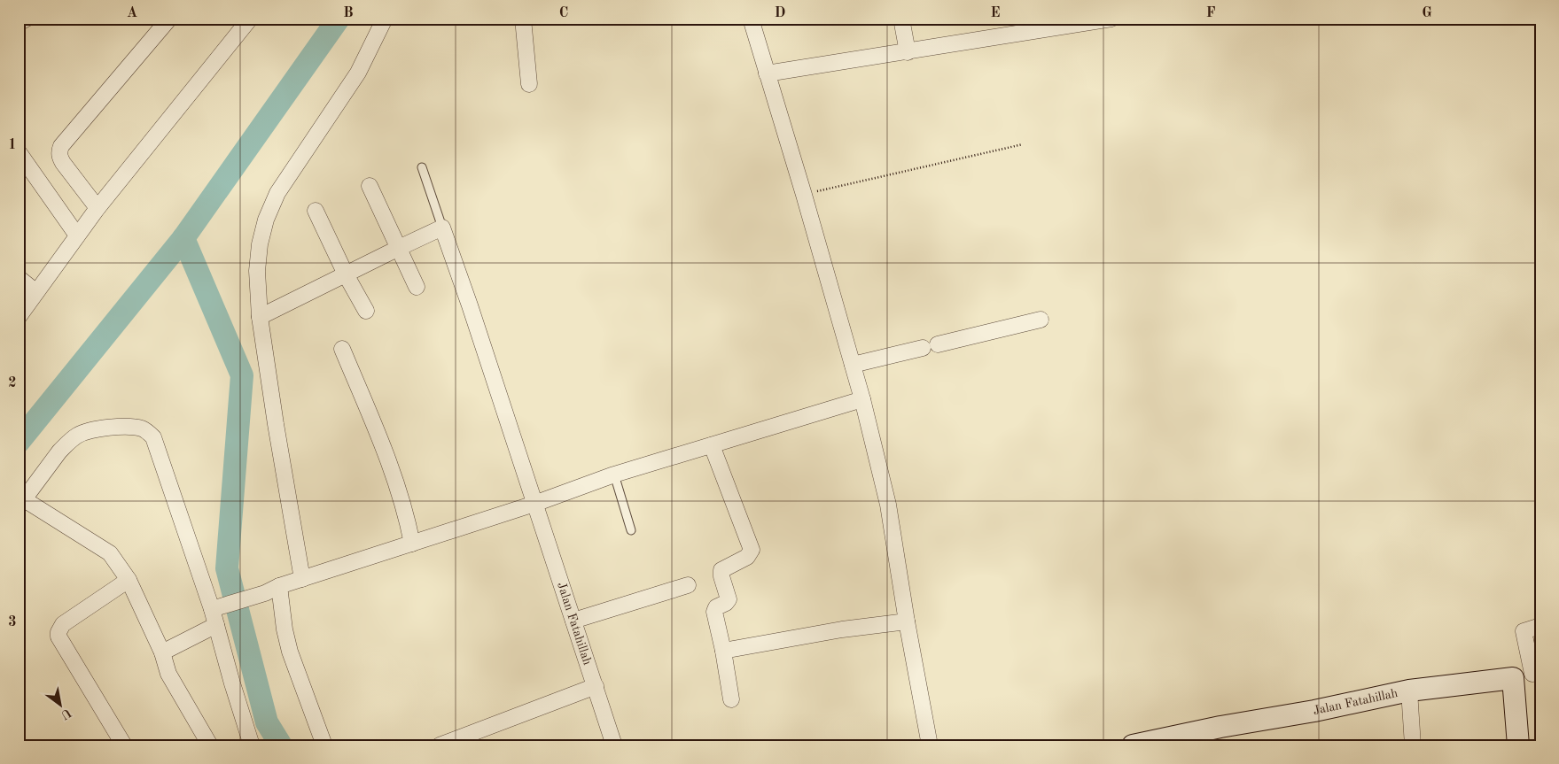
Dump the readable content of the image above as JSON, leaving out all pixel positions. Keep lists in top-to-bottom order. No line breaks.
{"streets":{"street":["Jalan Fatahillah"]},"north":"bottom right","grid":{"columns":["A","B","C","D","E","F","G"],"rows":["1","2","3"]}}
